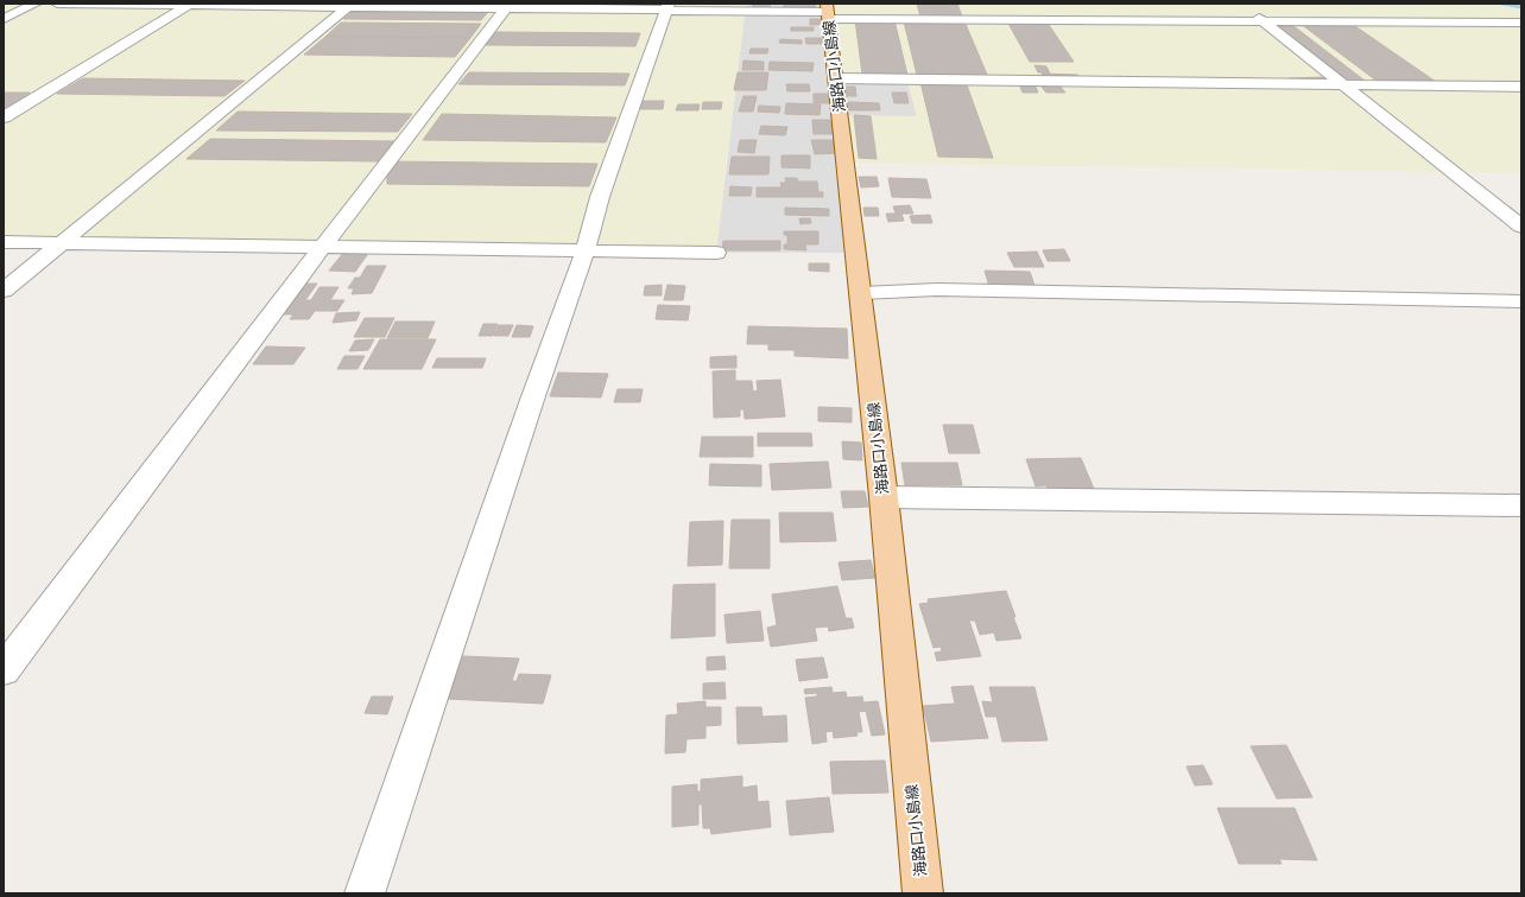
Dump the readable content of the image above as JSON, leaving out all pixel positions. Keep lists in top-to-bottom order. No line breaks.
{"streets":{"main road":["海路口小島線"]}}
